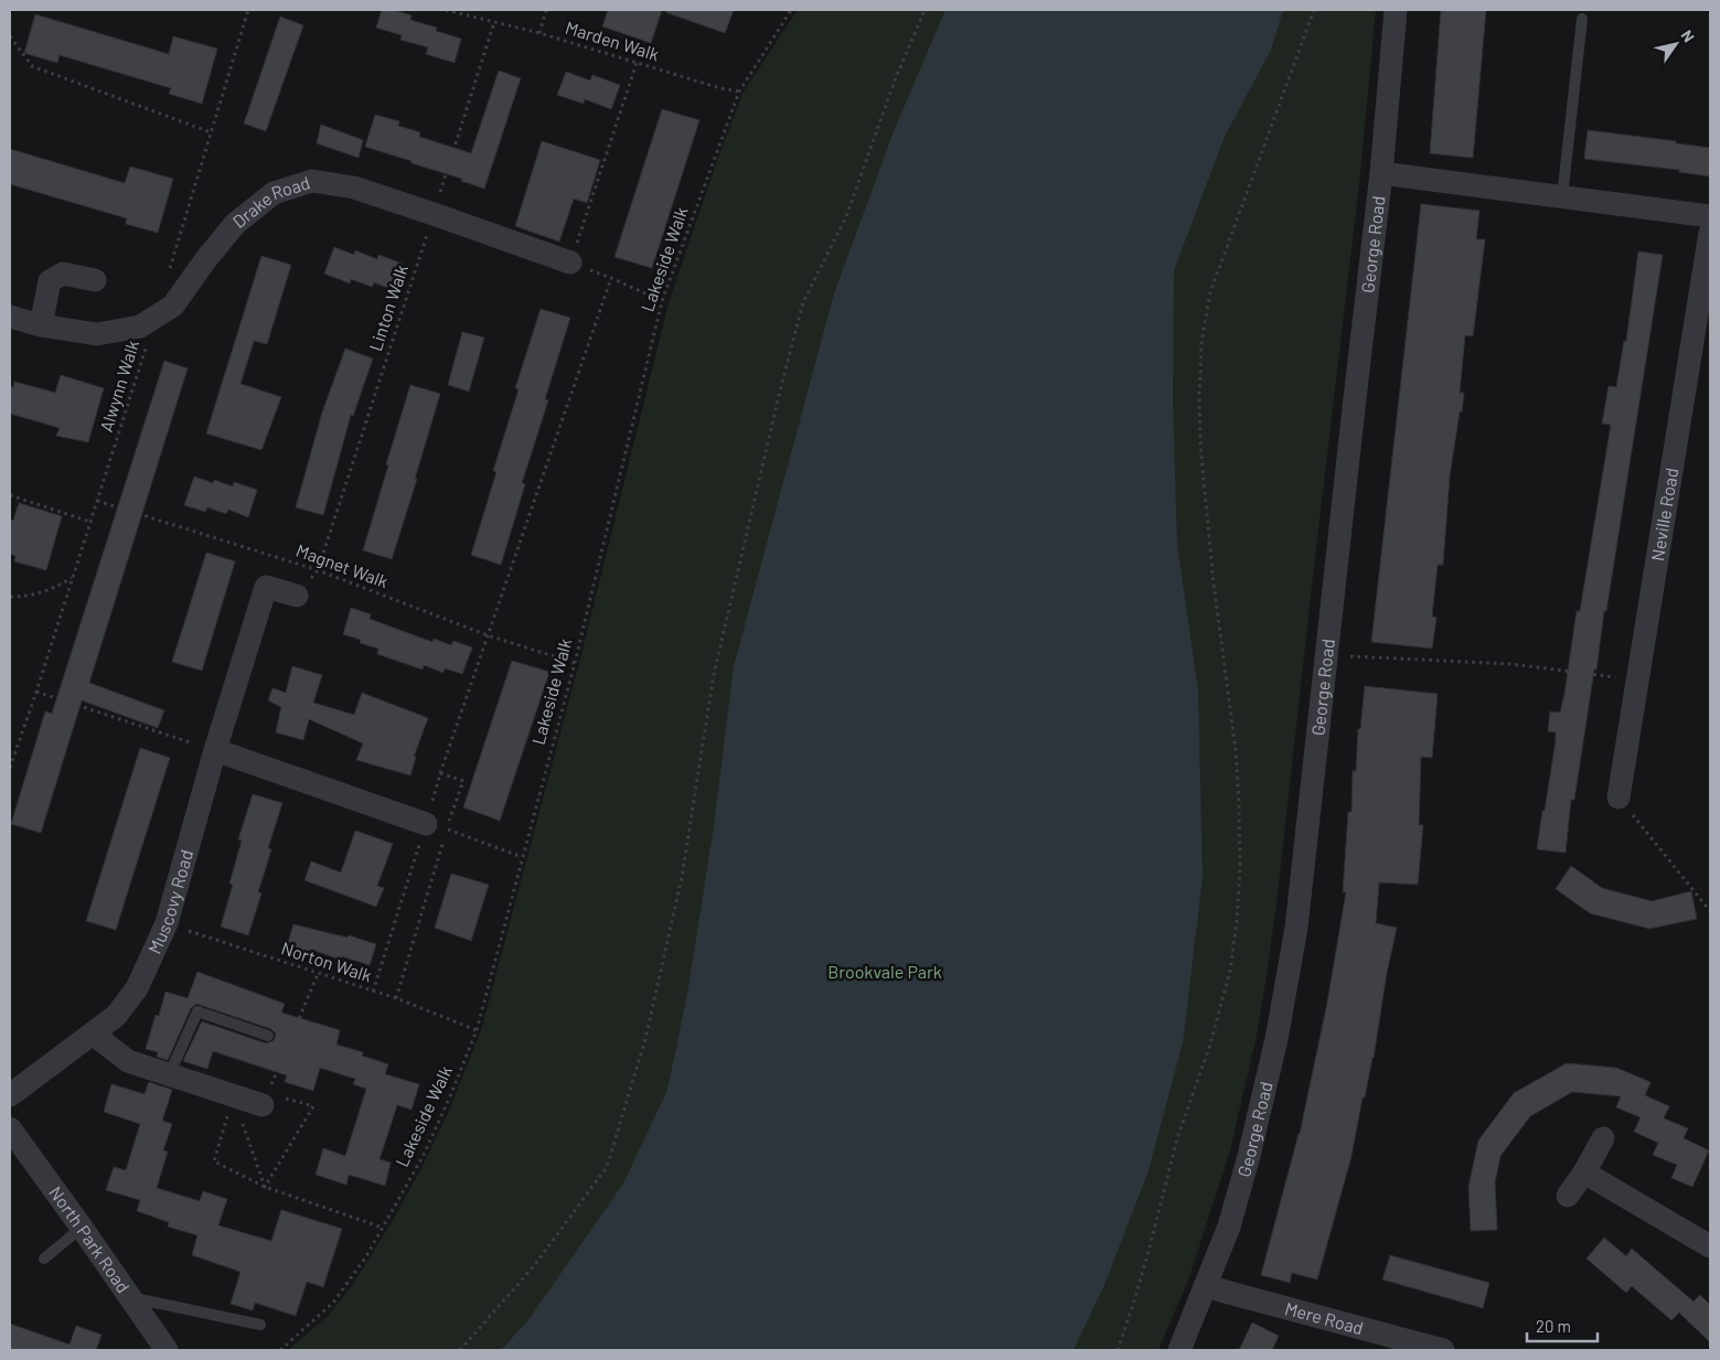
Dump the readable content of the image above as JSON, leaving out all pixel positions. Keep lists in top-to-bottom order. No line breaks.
{"streets":{"street":["Drake Road","George Road","Neville Road","Muscovy Road","North Park Road","Mere Road"],"path":["Marden Walk","Lakeside Walk","Linton Walk","Alwynn Walk","Magnet Walk","Norton Walk"]},"crossings":[["Marden Walk","Lakeside Walk"],["Marden Walk","Linton Walk"],["Drake Road","Linton Walk"],["Drake Road","Alwynn Walk"],["George Road","Mere Road"],["Lakeside Walk","Magnet Walk"],["Lakeside Walk","Norton Walk"],["Linton Walk","Magnet Walk"],["Linton Walk","Muscovy Road"],["Alwynn Walk","Magnet Walk"],["Muscovy Road","Norton Walk"]],"parks":["Brookvale Park"],"scale_bar":"20 m","north":"top right"}
